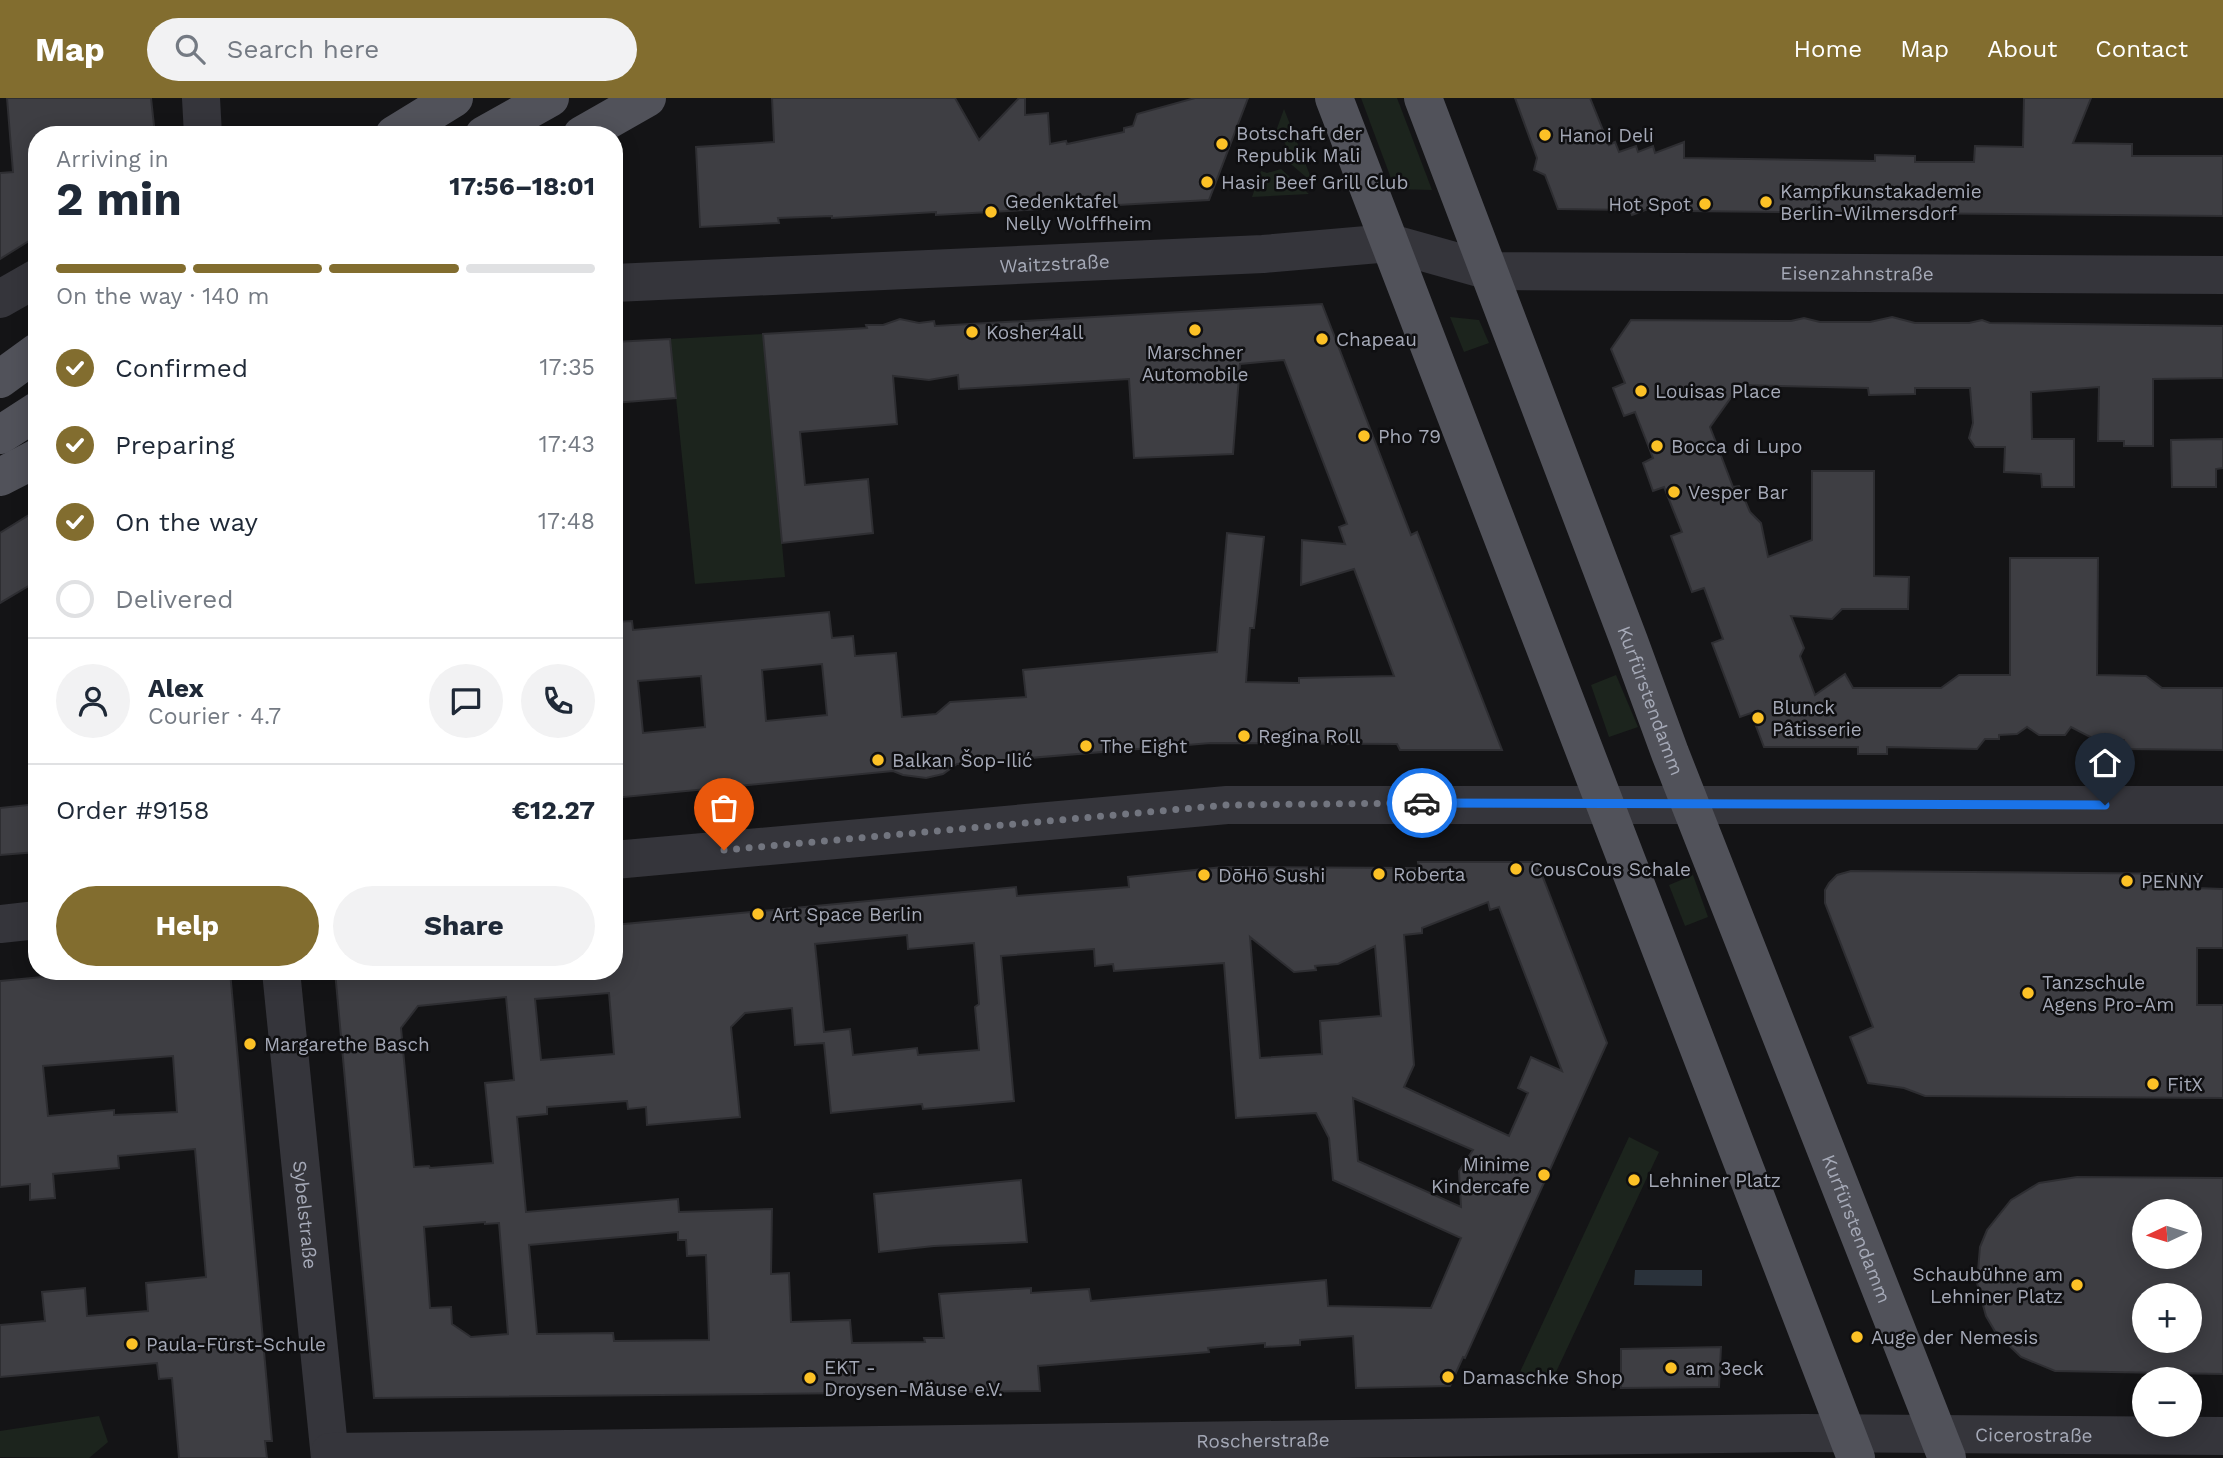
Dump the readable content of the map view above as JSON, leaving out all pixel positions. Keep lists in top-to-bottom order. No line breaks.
{"streets":{"main road":["Kurfürstendamm"],"street":["Waitzstraße","Eisenzahnstraße","Sybelstraße","Cicerostraße","Roscherstraße"]},"crossings":[["Waitzstraße","Eisenzahnstraße"],["Waitzstraße","Kurfürstendamm"],["Eisenzahnstraße","Kurfürstendamm"],["Kurfürstendamm","Cicerostraße"],["Sybelstraße","Roscherstraße"]],"places":["Hanoi Deli","Botschaft der Republik Mali","Hasir Beef Grill Club","Kampfkunstakademie Berlin-Wilmersdorf","Hot Spot","Gedenktafel Nelly Wolffheim","Marschner Automobile","Kosher4all","Chapeau","Louisas Place","Pho 79","Bocca di Lupo","Vesper Bar","Blunck Pâtisserie","Regina Roll","The Eight","Balkan Šop-Ilić","CousCous Schale","Roberta","DōHō Sushi","PENNY","Art Space Berlin","Tanzschule Agens Pro-Am","Margarethe Basch","FitX","Minime Kindercafe","Lehniner Platz","Schaubühne am Lehniner Platz","Auge der Nemesis","Paula-Fürst-Schule","am 3eck","Damaschke Shop","EKT - Droysen-Mäuse e.V."],"north":"left","page":{"header":"Map","search":"Search here","nav":["Home","Map","About","Contact"],"heading":["2 min","Arriving in","17:56–18:01"],"panel":["Alex","Courier · 4.7","Order #9158","€12.27"],"bar":"On the way · 140 m","list":[["Confirmed","17:35"],["Preparing","17:43"],["On the way","17:48"],"Delivered"],"buttons":["Help","Share"],"map_buttons":["+","−"]}}
